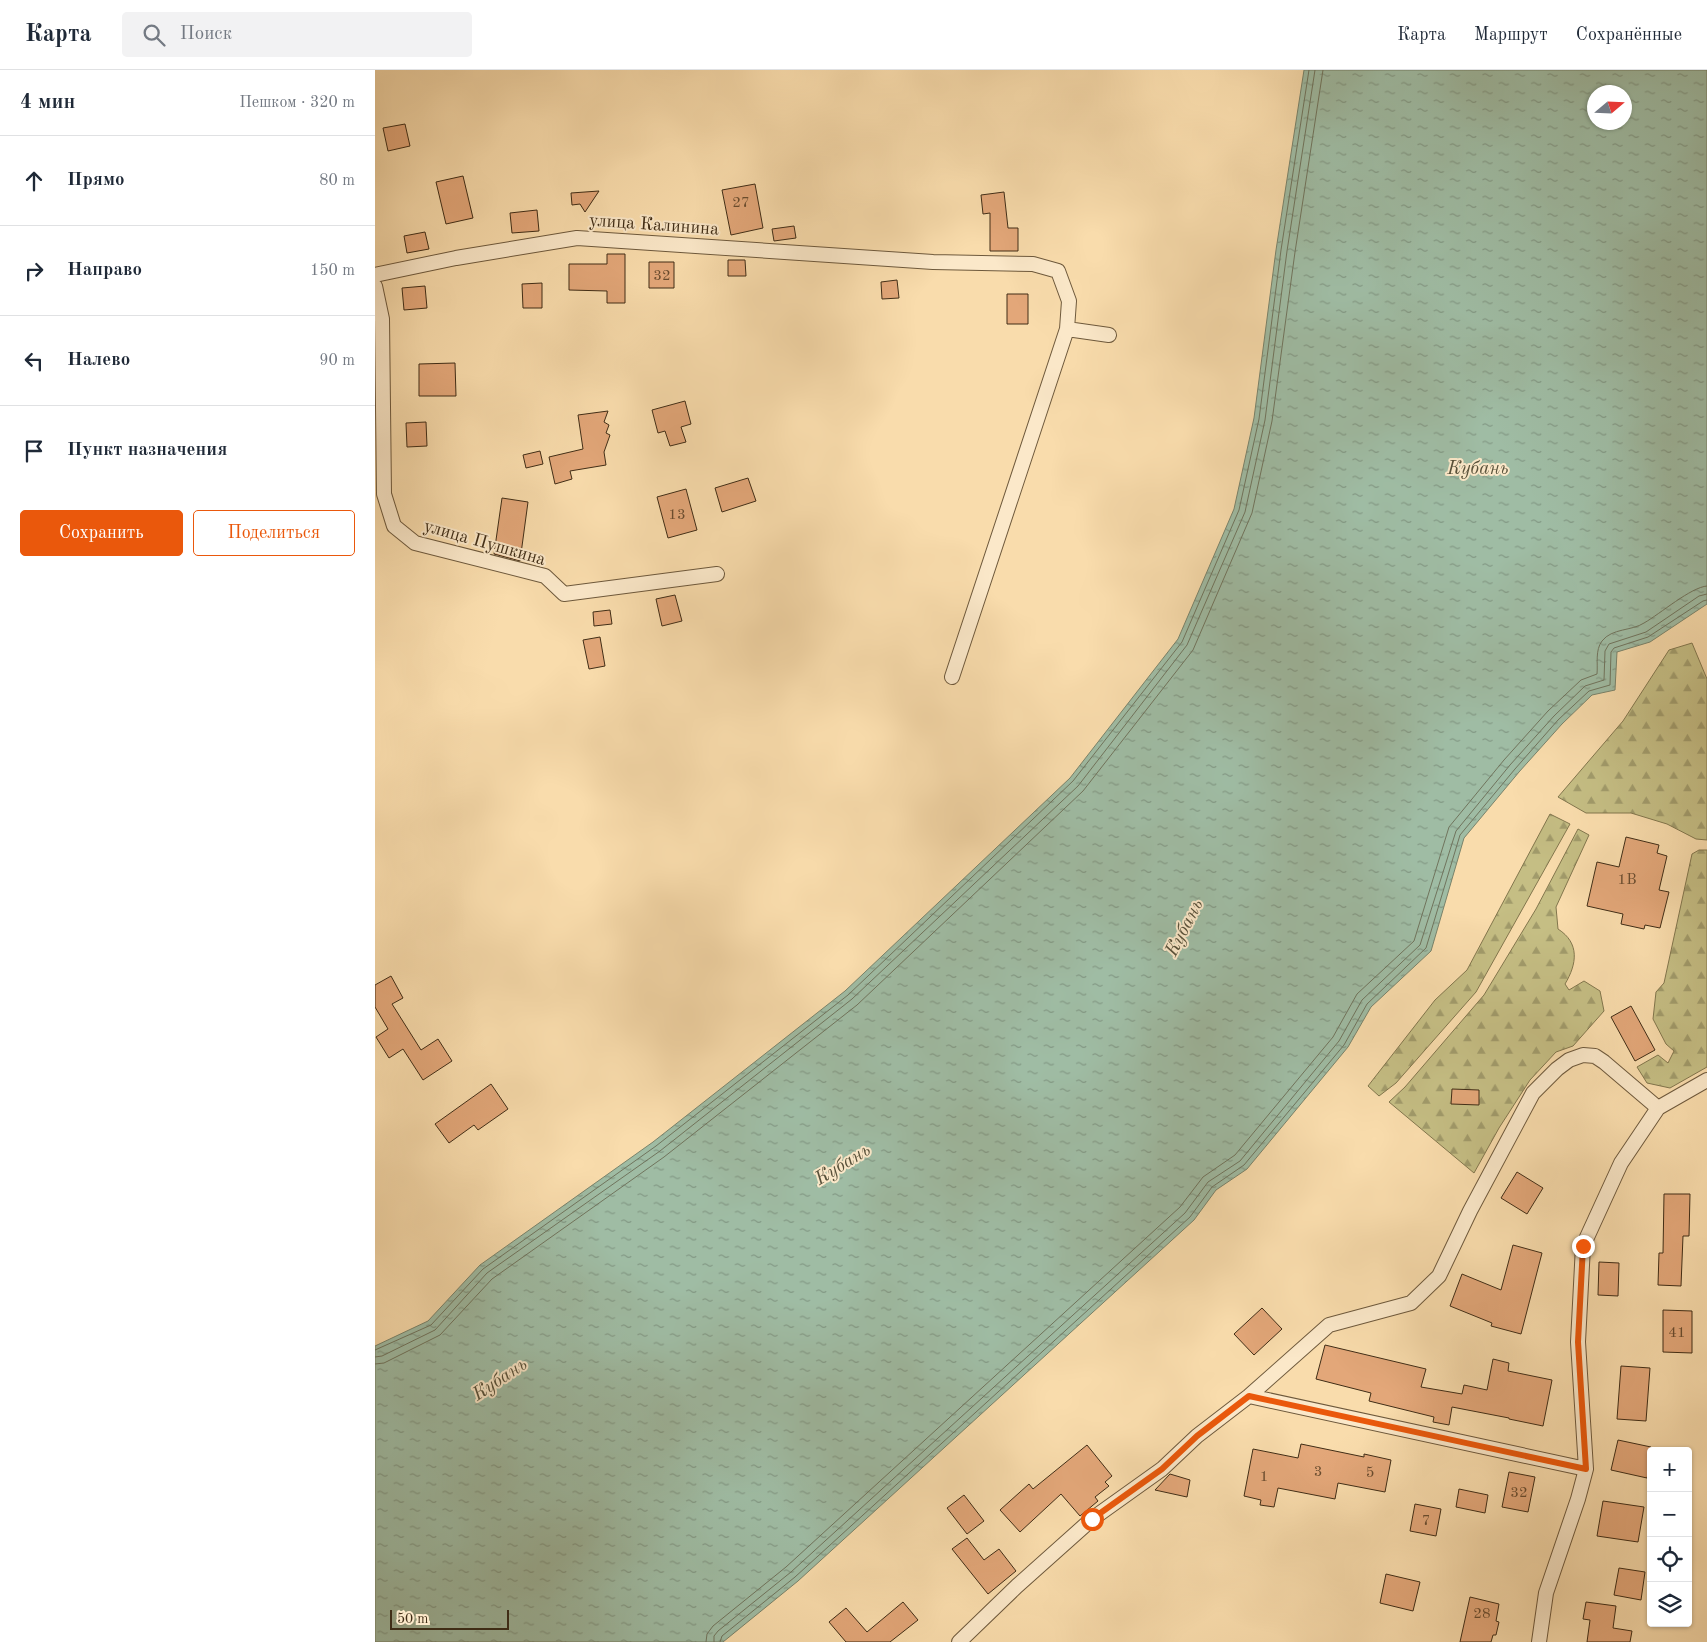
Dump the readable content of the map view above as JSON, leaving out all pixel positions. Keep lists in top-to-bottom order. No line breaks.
{"streets":{"street":["улица Калинина","улица Пушкина"]},"water":["Кубань"],"house_numbers":["27","32","13","1В","41","3","5","1","32","7","28"],"scale_bar":"50 m","north":"right","page":{"header":"Карта","search":"Поиск","nav":["Карта","Маршрут","Сохранённые"],"heading":["4 мин","Пешком · 320 m"],"list":[["Прямо","80 m"],["Направо","150 m"],["Налево","90 m"],"Пункт назначения"],"buttons":["Сохранить","Поделиться"],"map_buttons":["+","−"],"scale":"50 m"}}
